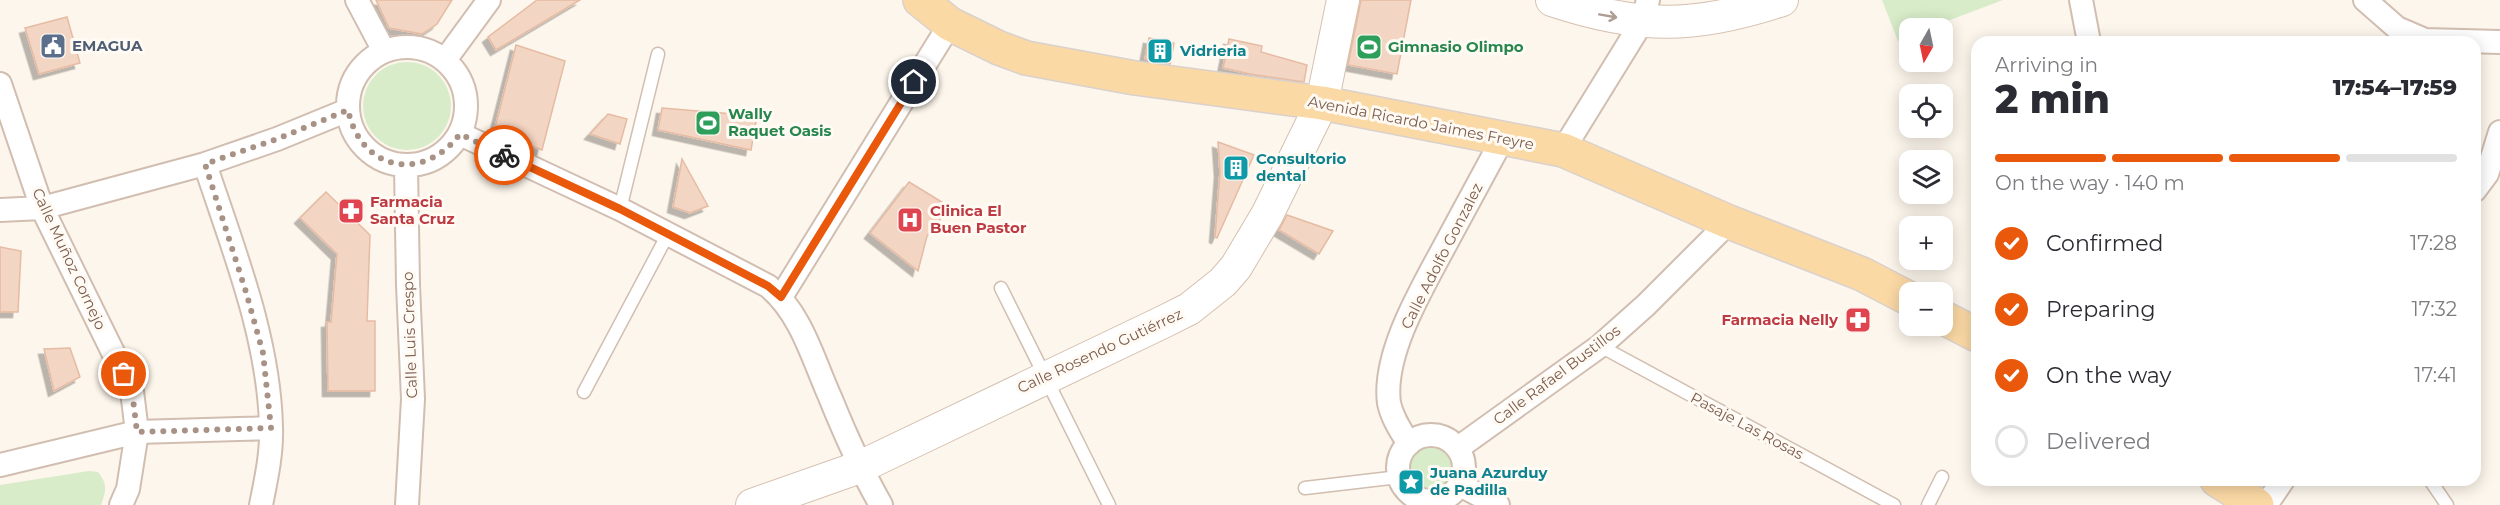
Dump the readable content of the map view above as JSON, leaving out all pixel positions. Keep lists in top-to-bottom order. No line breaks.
{"streets":{"main road":["Avenida Ricardo Jaimes Freyre"],"street":["Calle Adolfo Gonzalez","Calle Muñoz Cornejo","Calle Luis Crespo","Calle Rosendo Gutiérrez","Calle Rafael Bustillos"],"lane":["Pasaje Las Rosas"]},"crossings":[["Avenida Ricardo Jaimes Freyre","Calle Adolfo Gonzalez"],["Avenida Ricardo Jaimes Freyre","Calle Rosendo Gutiérrez"],["Avenida Ricardo Jaimes Freyre","Calle Rafael Bustillos"],["Calle Adolfo Gonzalez","Calle Rafael Bustillos"],["Calle Rafael Bustillos","Pasaje Las Rosas"]],"places":{"public building":["EMAGUA"],"sports":["Gimnasio Olimpo","Wally Raquet Oasis"],"building":["Vidrieria","Consultorio dental"],"pharmacy":["Farmacia Santa Cruz","Farmacia Nelly"],"hospital":["Clinica El Buen Pastor"],"place":["Juana Azurduy de Padilla"]},"north":"bottom","page":{"map_buttons":["+","−"],"heading":["2 min","Arriving in","17:54–17:59"],"bar":"On the way · 140 m","list":[["Confirmed","17:28"],["Preparing","17:32"],["On the way","17:41"],"Delivered"]}}
